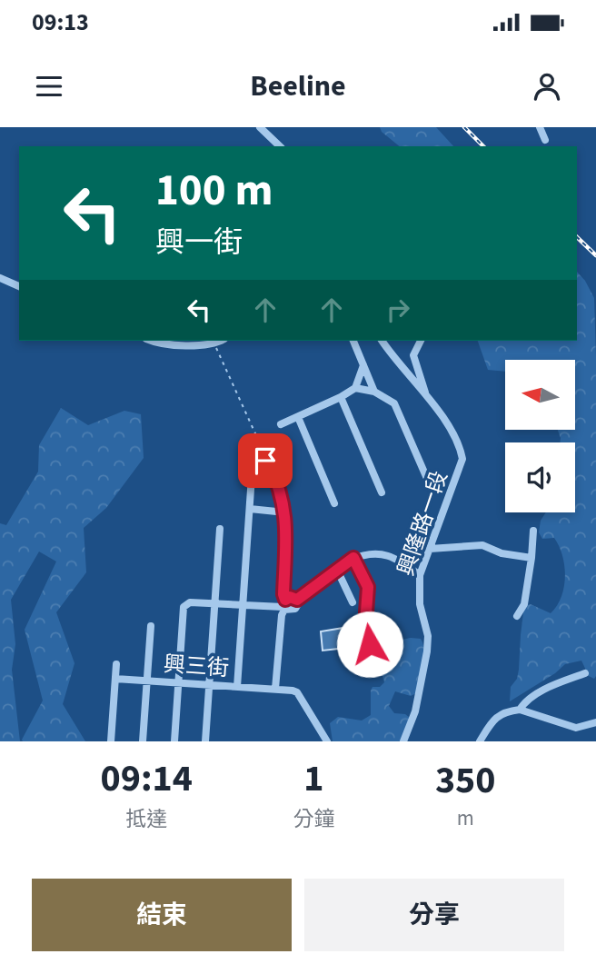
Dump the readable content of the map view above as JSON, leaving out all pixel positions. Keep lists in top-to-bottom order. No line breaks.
{"streets":{"street":["興隆路一段","興三街"]},"north":"left","page":{"status":"09:13","header":"Beeline","turn":["100 m","興一街"],"eta":["09:14","抵達","1","分鐘","350","m"],"buttons":["結束","分享"]}}
